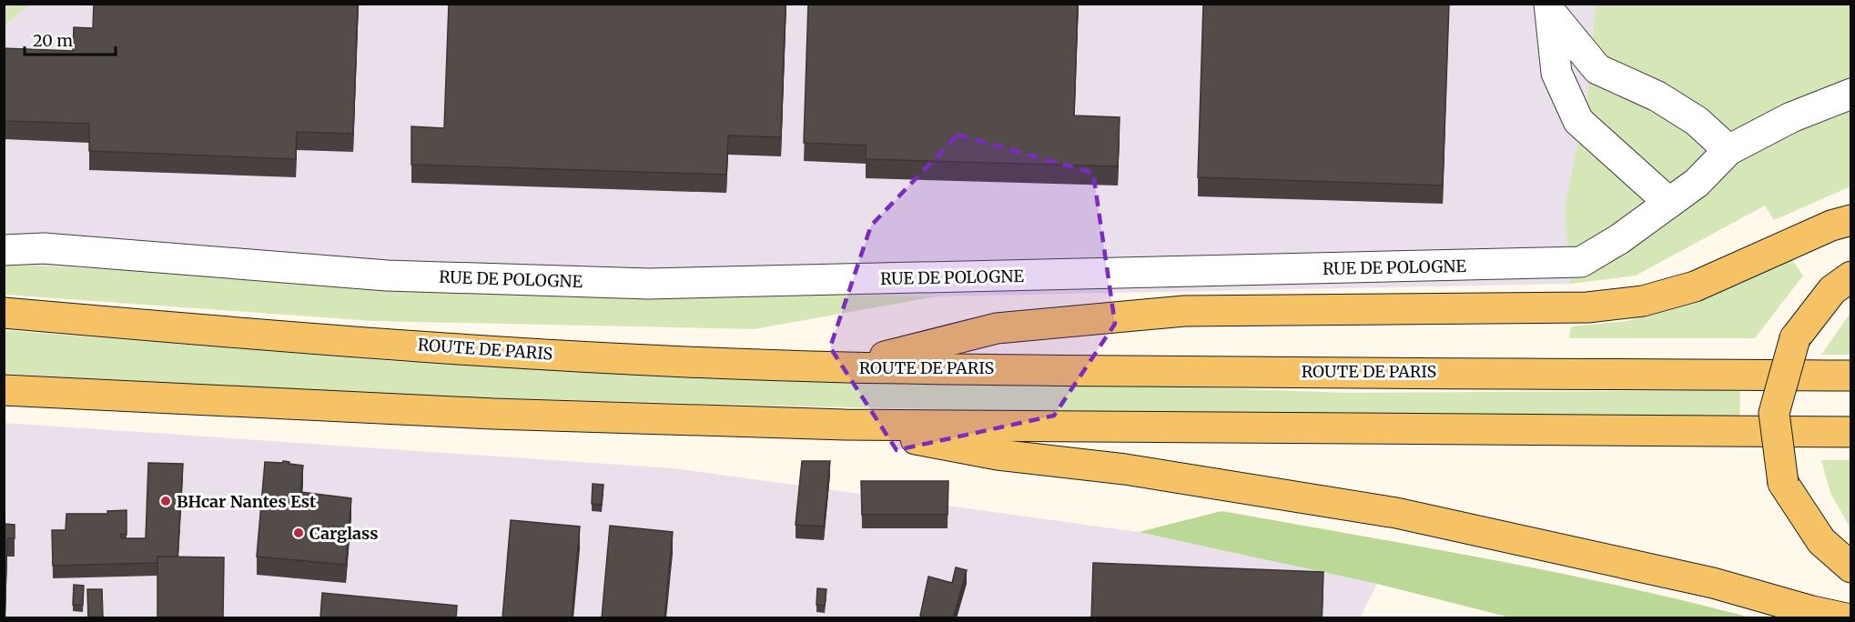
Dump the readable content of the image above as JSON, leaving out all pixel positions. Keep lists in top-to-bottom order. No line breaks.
{"streets":{"main road":["ROUTE DE PARIS"],"street":["RUE DE POLOGNE"]},"places":["BHcar Nantes Est","Carglass"],"scale_bar":"20 m"}
